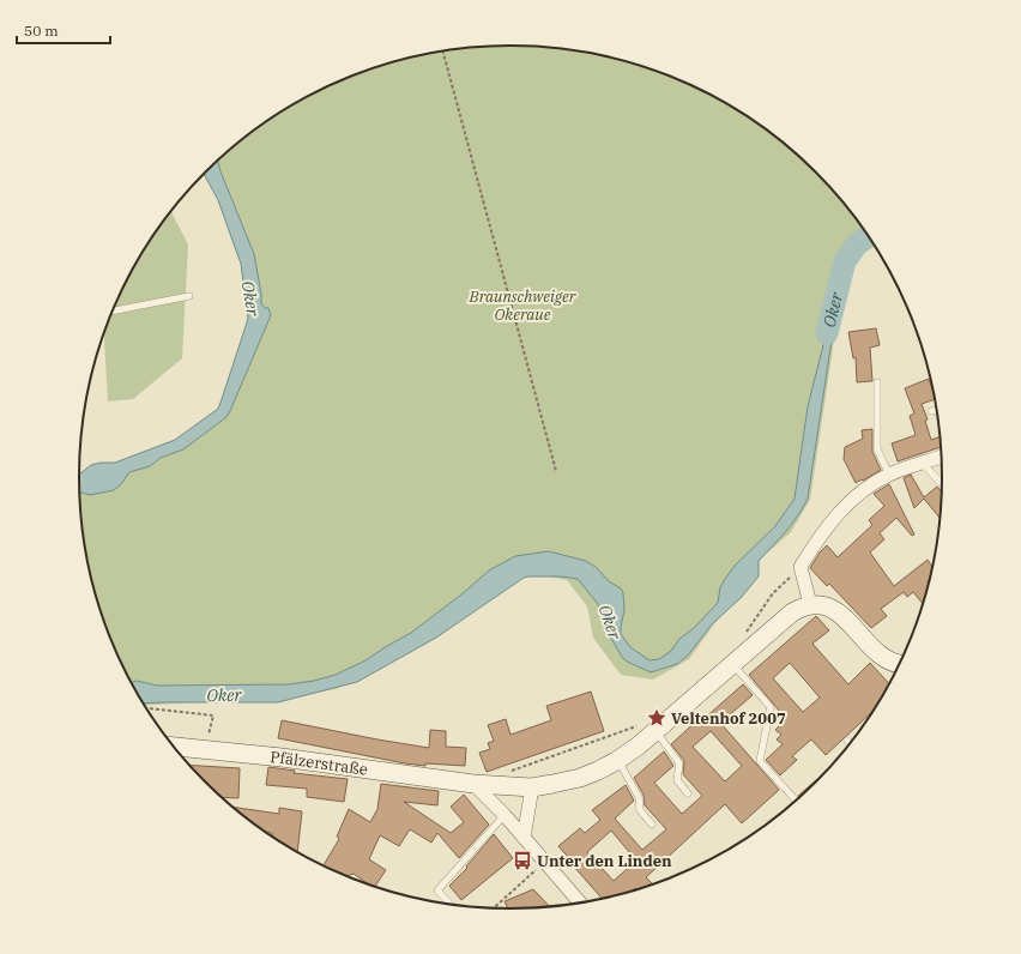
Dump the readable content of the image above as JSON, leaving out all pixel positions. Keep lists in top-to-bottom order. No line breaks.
{"streets":{"street":["Pfälzerstraße"]},"water":["Oker"],"parks":["Braunschweiger Okeraue"],"places":{"place":["Veltenhof 2007"],"bus stop":["Unter den Linden"]},"scale_bar":"50 m"}
